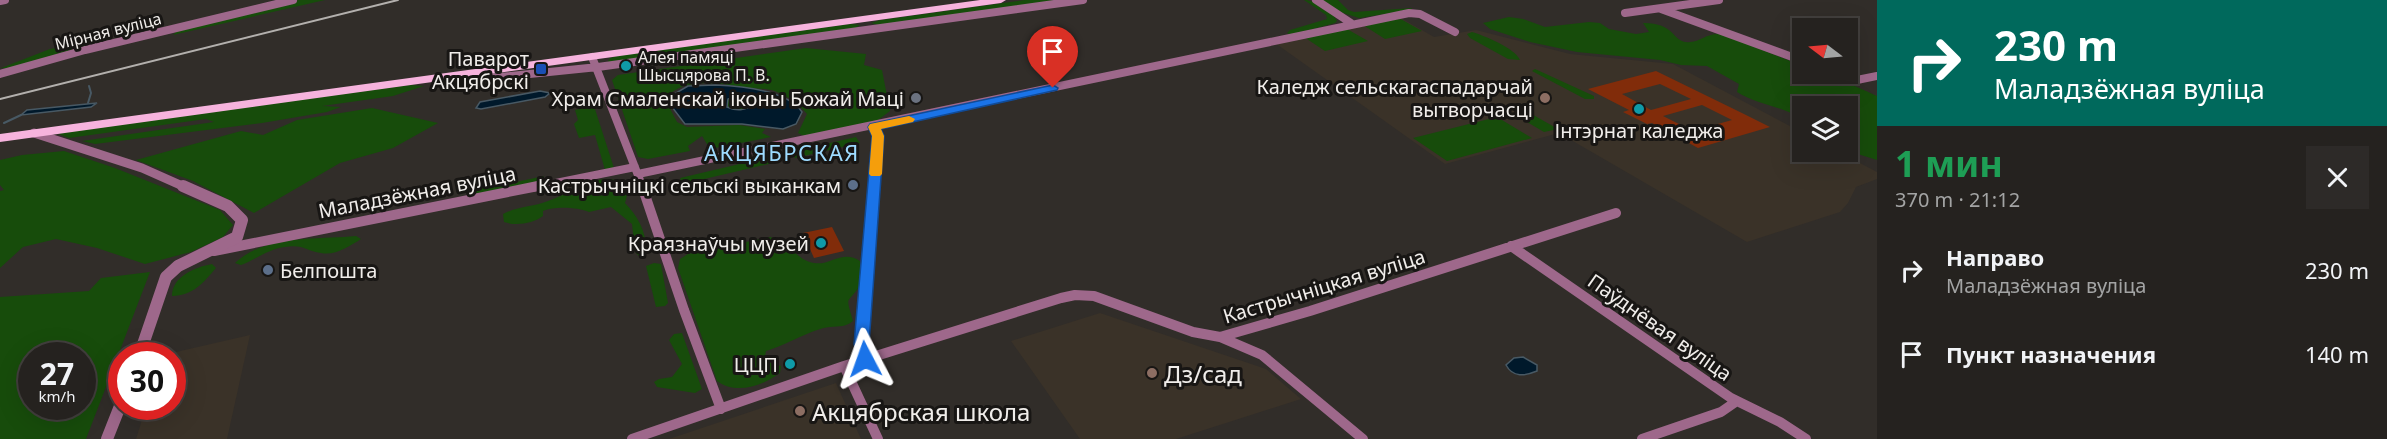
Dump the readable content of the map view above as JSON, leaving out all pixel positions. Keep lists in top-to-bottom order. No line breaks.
{"streets":{"street":["Мірная вуліца","Маладзёжная вуліца","Кастрычніцкая вуліца","Паўднёвая вуліца"]},"crossings":[["Кастрычніцкая вуліца","Паўднёвая вуліца"]],"districts":["АКЦЯБРСКАЯ"],"places":{"other":["Алея памяці Шысцярова П. В.","Храм Смаленскай іконы Божай Маці","Каледж сельскагаспадарчай вытворчасці","Інтэрнат каледжа","Кастрычніцкі сельскі выканкам","Краязнаўчы музей","Белпошта","ЦЦП","Дз/сад","Акцябрская школа"],"transit":["Паварот Акцябрскі"]},"north":"left","page":{"turn":["230 m","Маладзёжная вуліца"],"heading":["1 мин","370 m · 21:12"],"list":[{"name":"Направо","note":"Маладзёжная вуліца","value":"230 m"},{"name":"Пункт назначения","value":"140 m"}],"speed":"27 km/h","limit":"30"}}
